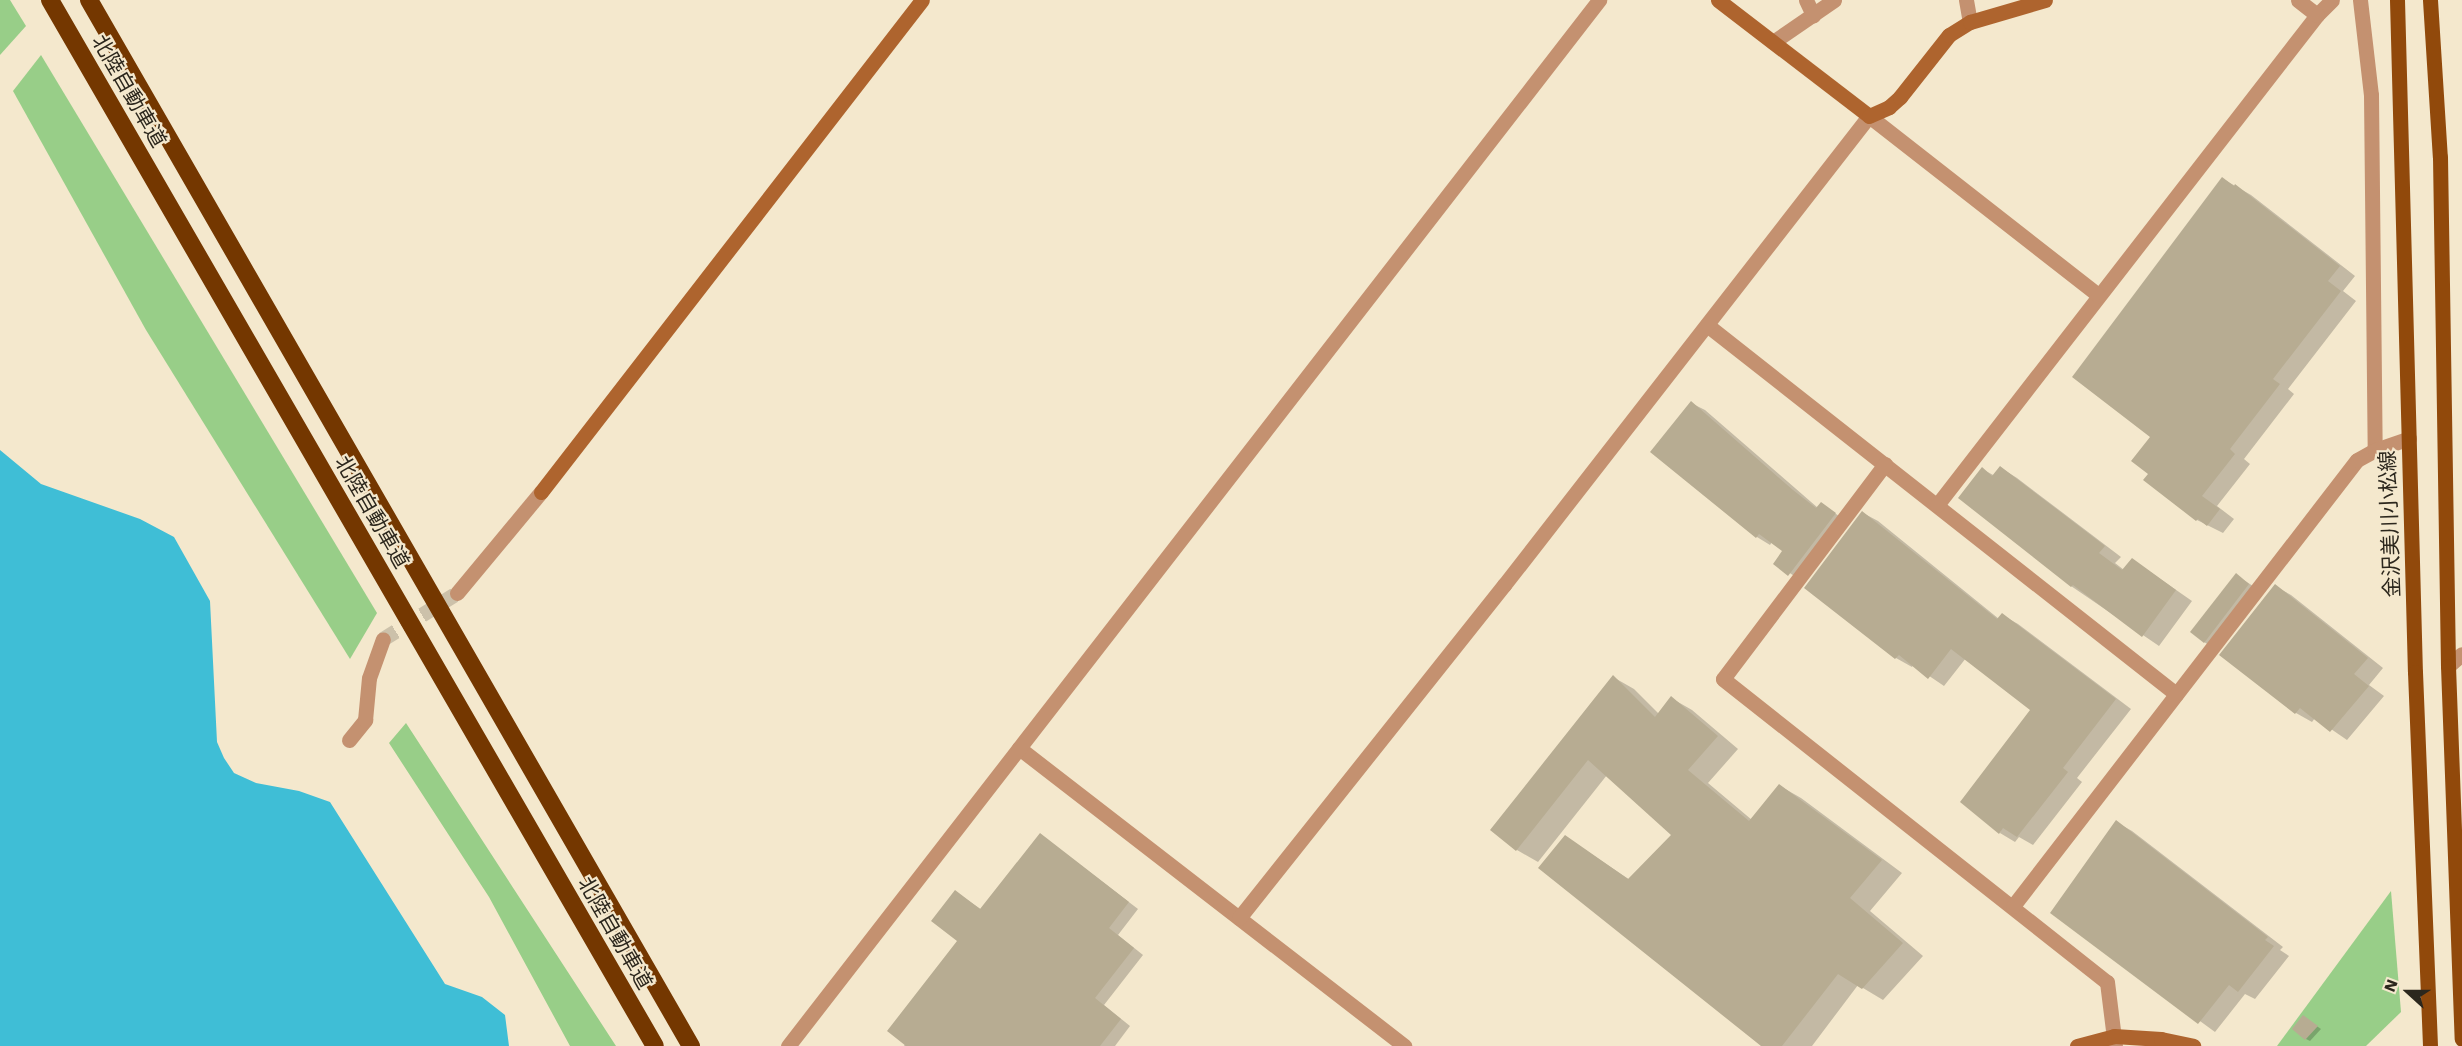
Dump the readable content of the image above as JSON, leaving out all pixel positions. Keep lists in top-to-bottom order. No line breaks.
{"streets":{"highway":["北陸自動車道"],"main road":["金沢美川小松線"]},"north":"left"}
